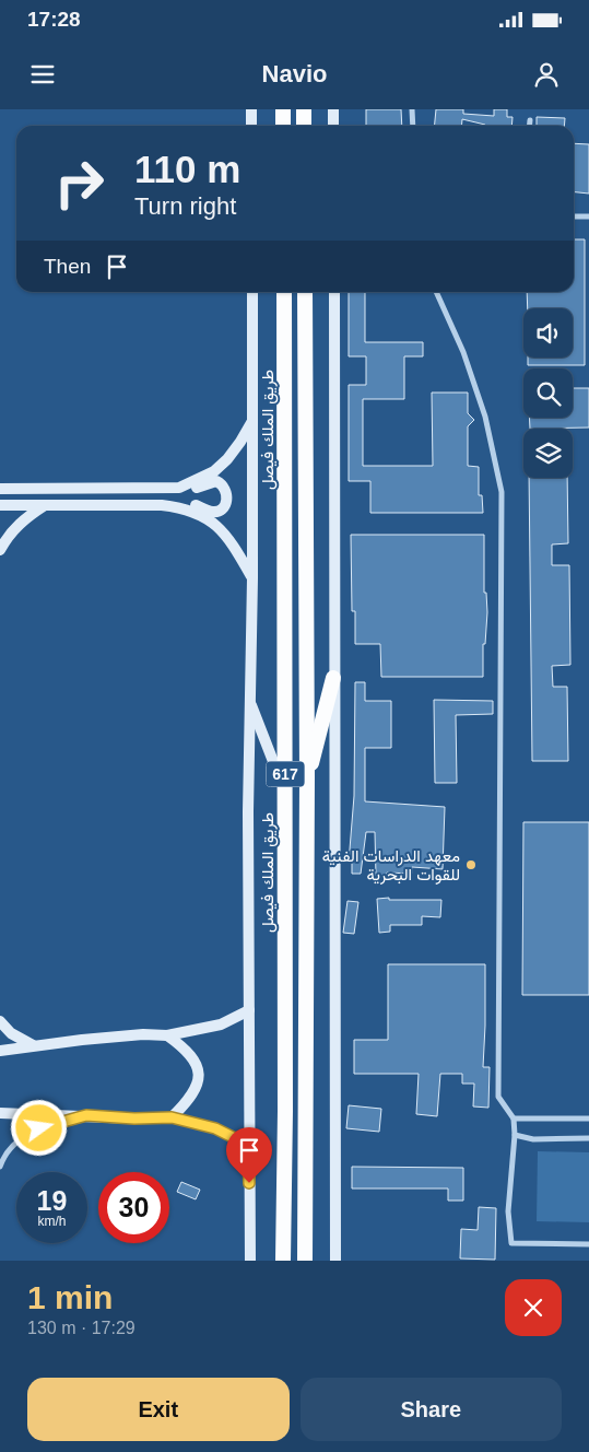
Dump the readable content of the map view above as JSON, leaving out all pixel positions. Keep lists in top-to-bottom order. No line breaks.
{"streets":{"highway":["طريق الملك فيصل","617"]},"places":["معهد الدراسات الفنية للقوات البحرية"],"page":{"status":"17:28","header":"Navio","turn":["110 m","Turn right"],"then":"Then","speed":"19 km/h","limit":"30","heading":["1 min","130 m · 17:29"],"buttons":["Exit","Share"]}}
